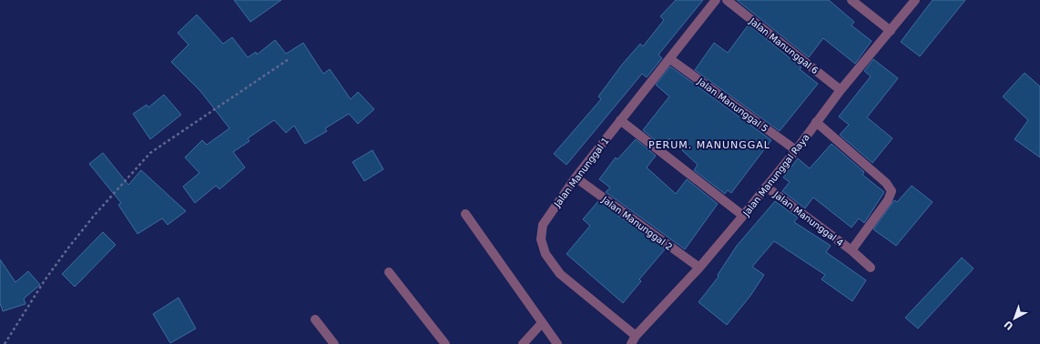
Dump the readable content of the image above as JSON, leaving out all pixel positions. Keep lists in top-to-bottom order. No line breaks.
{"streets":{"street":["Jalan Manunggal 6","Jalan Manunggal 5","Jalan Manunggal 1","Jalan Manunggal Raya","Jalan Manunggal 4","Jalan Manunggal 2"]},"crossings":[["Jalan Manunggal 6","Jalan Manunggal Raya"],["Jalan Manunggal 5","Jalan Manunggal 1"],["Jalan Manunggal 5","Jalan Manunggal Raya"],["Jalan Manunggal 1","Jalan Manunggal Raya"],["Jalan Manunggal 1","Jalan Manunggal 2"],["Jalan Manunggal Raya","Jalan Manunggal 4"],["Jalan Manunggal Raya","Jalan Manunggal 2"]],"districts":["PERUM. MANUNGGAL"],"north":"bottom left"}
